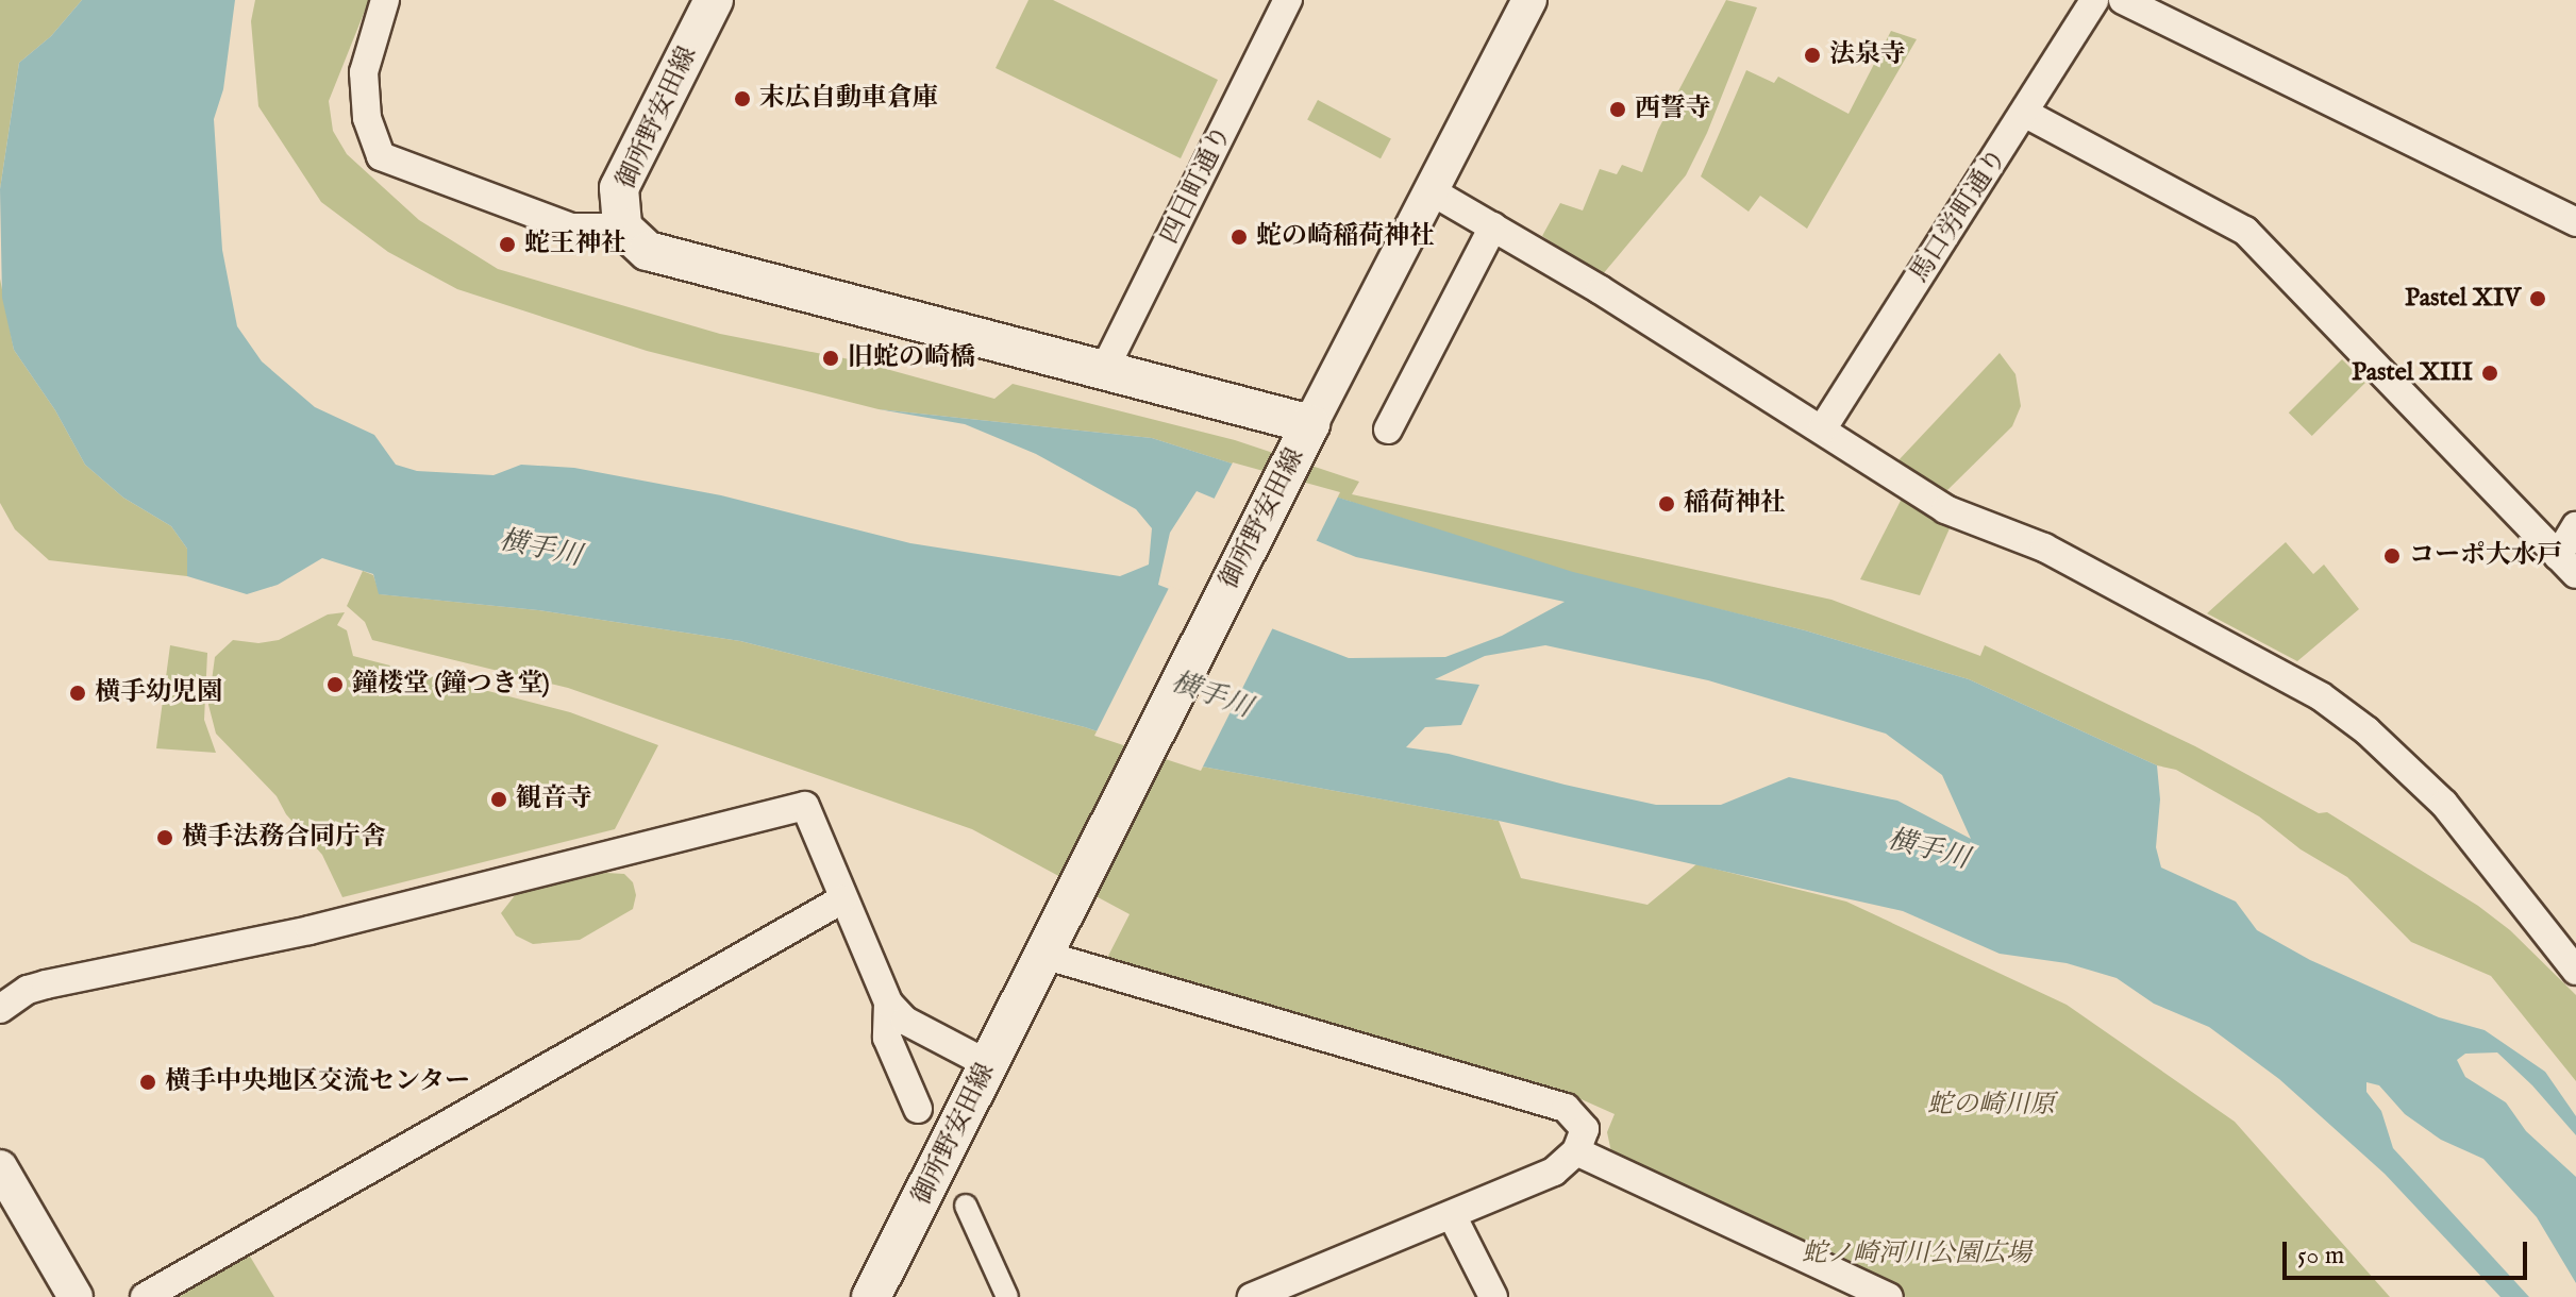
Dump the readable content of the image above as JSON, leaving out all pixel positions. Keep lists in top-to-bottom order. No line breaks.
{"streets":{"main road":["御所野安田線"],"street":["四日町通り","馬口労町通り"]},"crossings":[["御所野安田線","四日町通り"]],"water":["横手川"],"parks":["蛇の崎川原","蛇ノ崎河川公園広場"],"places":["法泉寺","末広自動車倉庫","西誓寺","蛇の崎稲荷神社","蛇王神社","Pastel XIV","旧蛇の崎橋","Pastel XIII","稲荷神社","コーポ大水戸","鐘楼堂 (鐘つき堂)","横手幼児園","観音寺","横手法務合同庁舎","横手中央地区交流センター"],"scale_bar":"50 m"}
